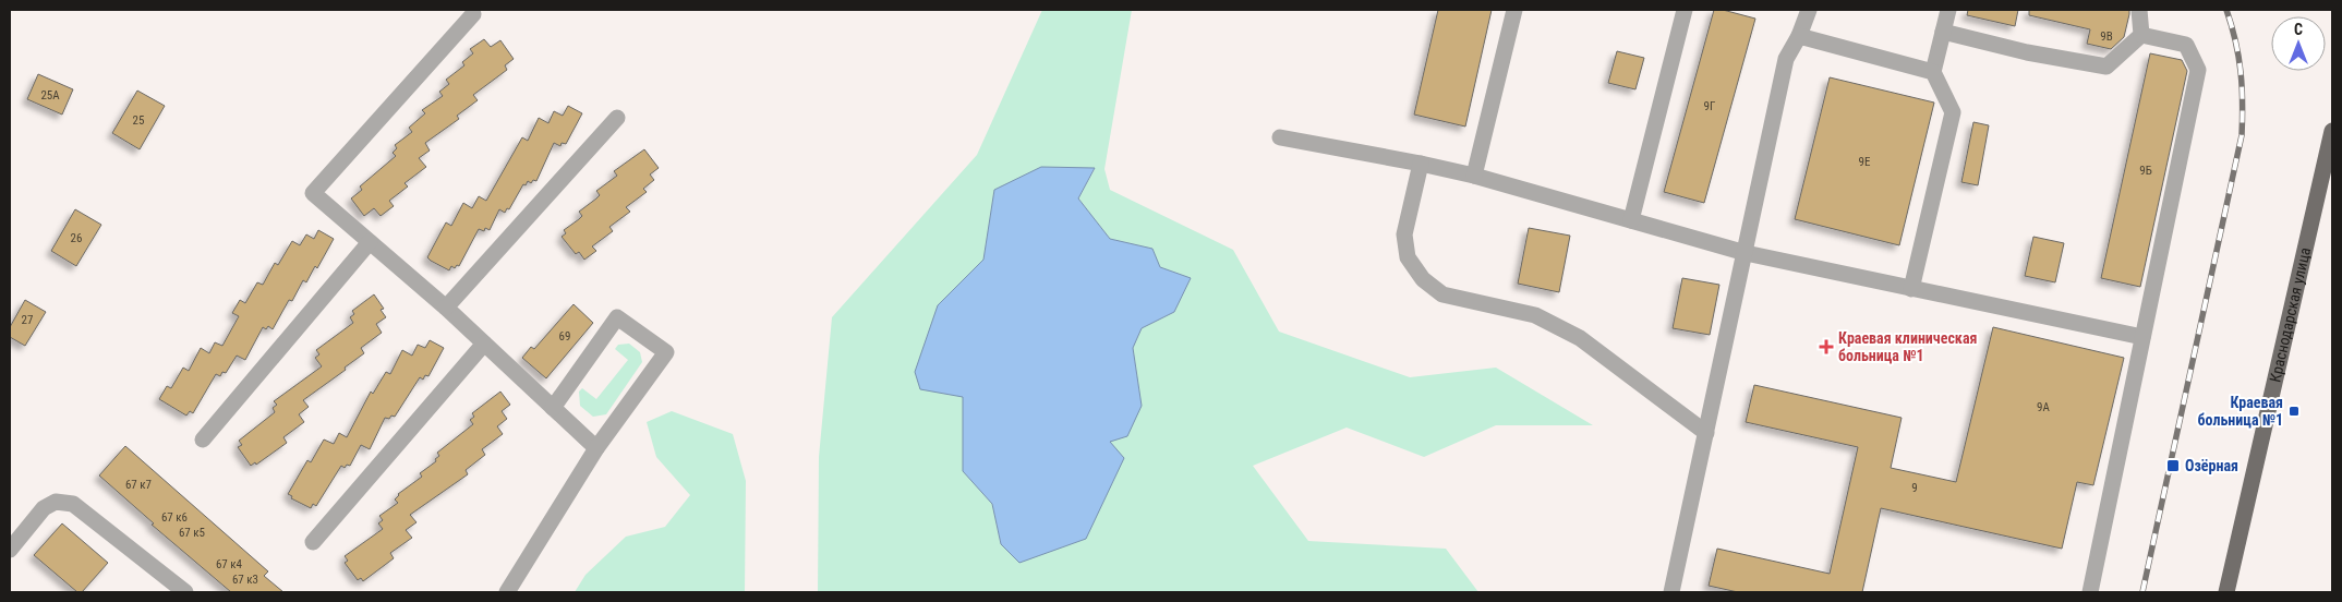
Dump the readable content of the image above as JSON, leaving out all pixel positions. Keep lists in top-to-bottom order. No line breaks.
{"streets":{"main road":["Краснодарская улица"]},"places":{"health":["Краевая клиническая больница №1"],"transit":["Краевая больница №1","Озёрная"]},"house_numbers":["9В","25А","9Г","25","9Е","9Б","26","27","69","9А","67 к7","9","67 к6","67 к5","67 к4","67 к3"],"north":"top"}
